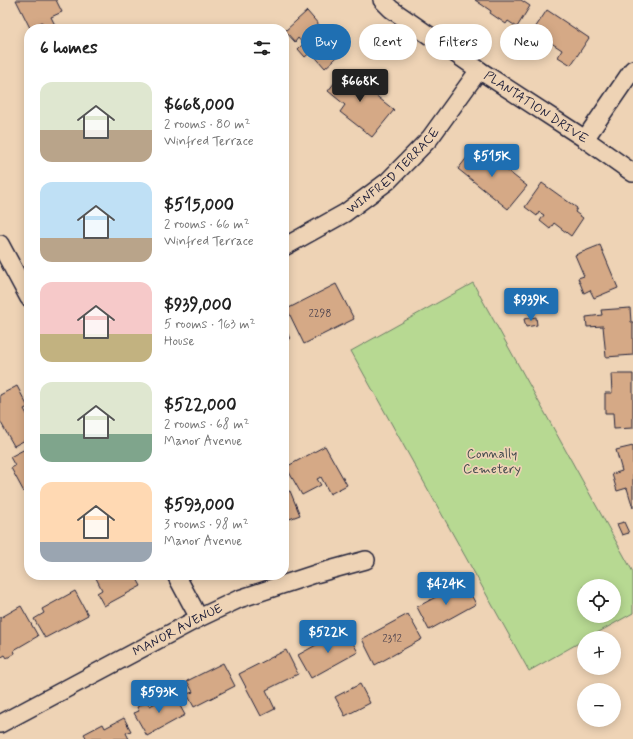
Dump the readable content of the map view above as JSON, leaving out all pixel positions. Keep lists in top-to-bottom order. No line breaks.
{"streets":{"street":["PLANTATION DRIVE","WINFRED TERRACE","MANOR AVENUE"]},"crossings":[["PLANTATION DRIVE","WINFRED TERRACE"]],"parks":["Connally Cemetery"],"house_numbers":["2298","2312"],"page":{"chip":["Buy","Rent","Filters","New"],"heading":"6 homes","price":["$668K","$515K","$939K","$424K","$522K","$593K"],"list":[{"name":"$668,000","note":"2 rooms · 80 m² · Winfred Terrace"},{"name":"$515,000","note":"2 rooms · 66 m² · Winfred Terrace"},{"name":"$939,000","note":"5 rooms · 163 m² · House"},{"name":"$522,000","note":"2 rooms · 68 m² · Manor Avenue"},{"name":"$593,000","note":"3 rooms · 98 m² · Manor Avenue"}],"map_buttons":["+","−"]}}
